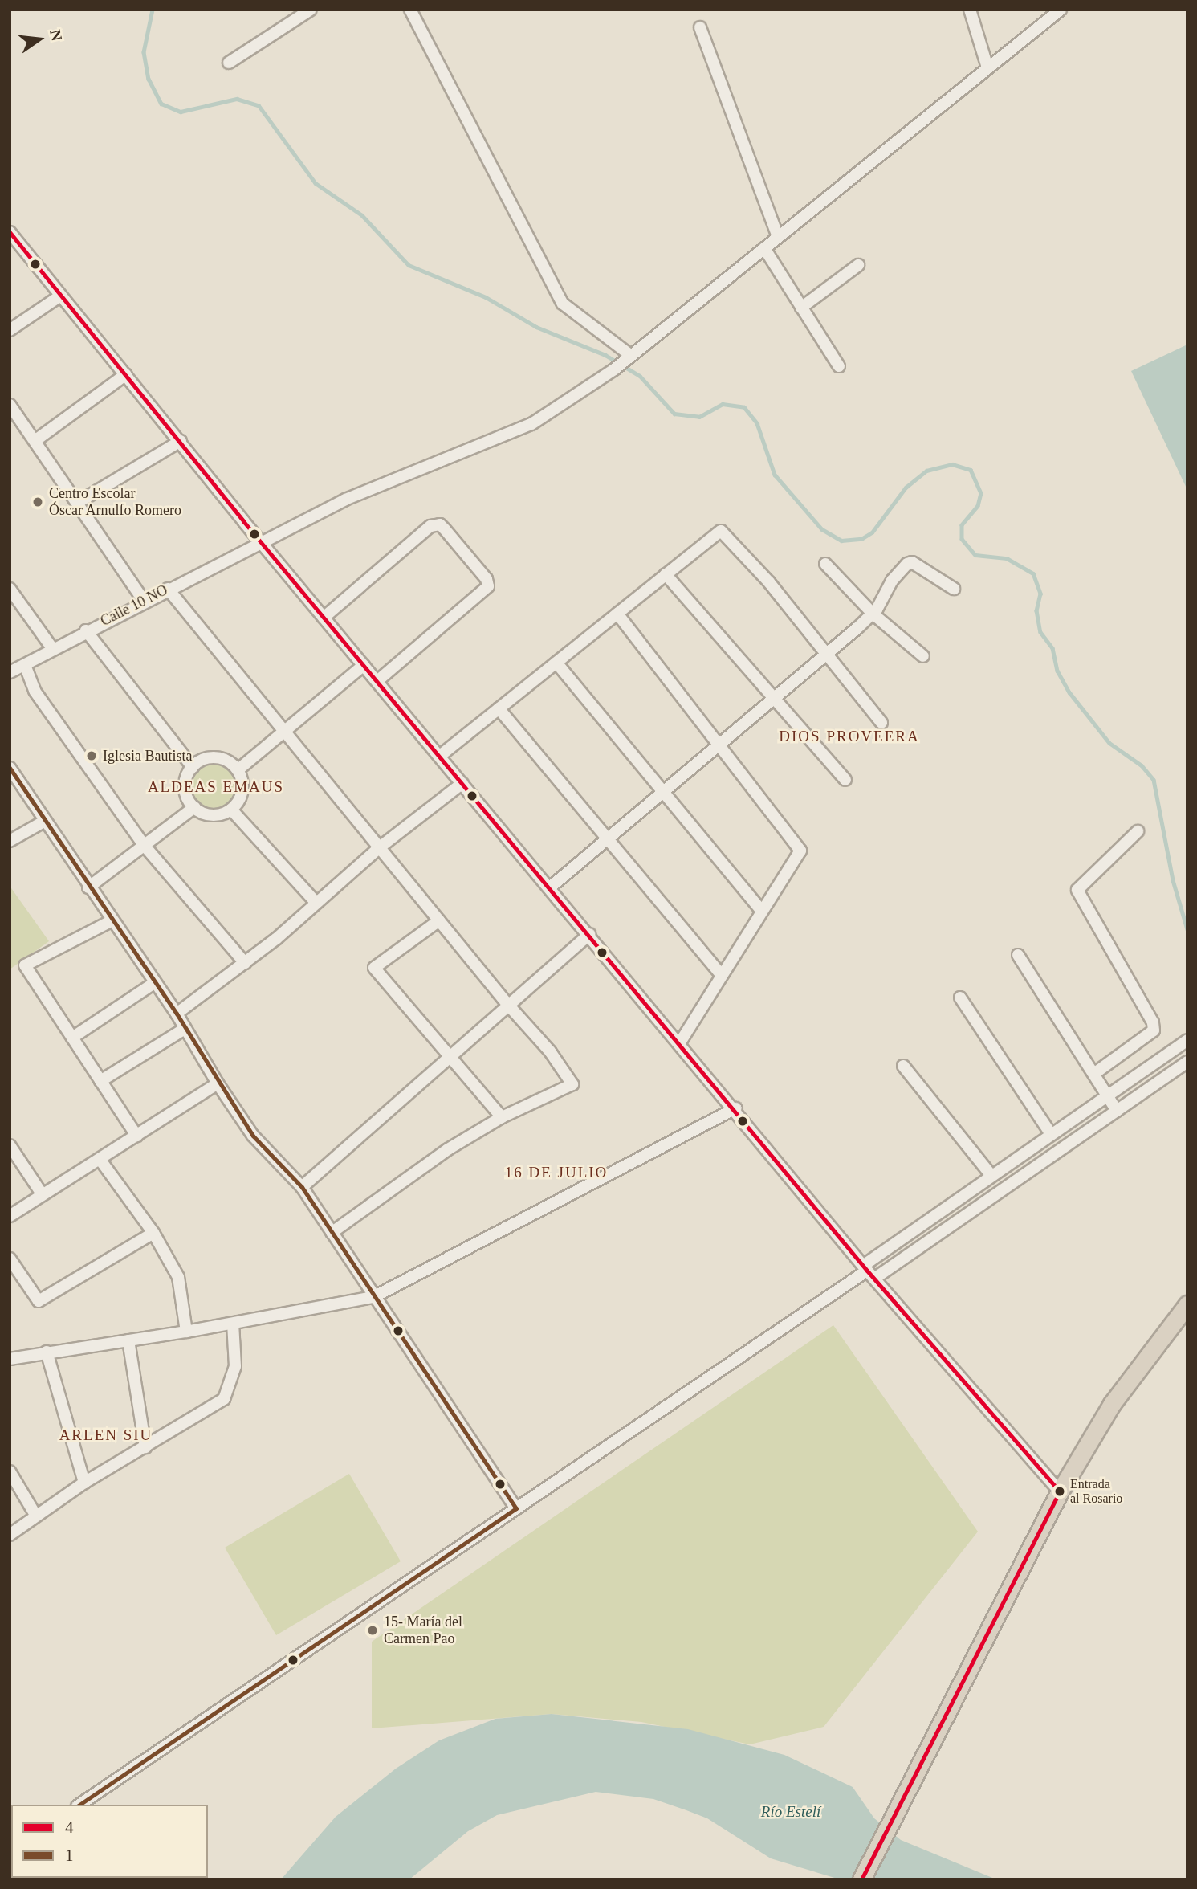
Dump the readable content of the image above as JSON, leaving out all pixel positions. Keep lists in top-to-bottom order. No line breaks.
{"streets":{"street":["Calle 10 NO"]},"districts":["DIOS PROVEERA","ALDEAS EMAUS","16 DE JULIO","ARLEN SIU"],"water":["Río Estelí"],"places":["Centro Escolar Óscar Arnulfo Romero","Iglesia Bautista","Entrada al Rosario","15- María del Carmen Pao"],"lines":["transit line 4","transit line 1"],"legend":["4","1"],"north":"right"}
